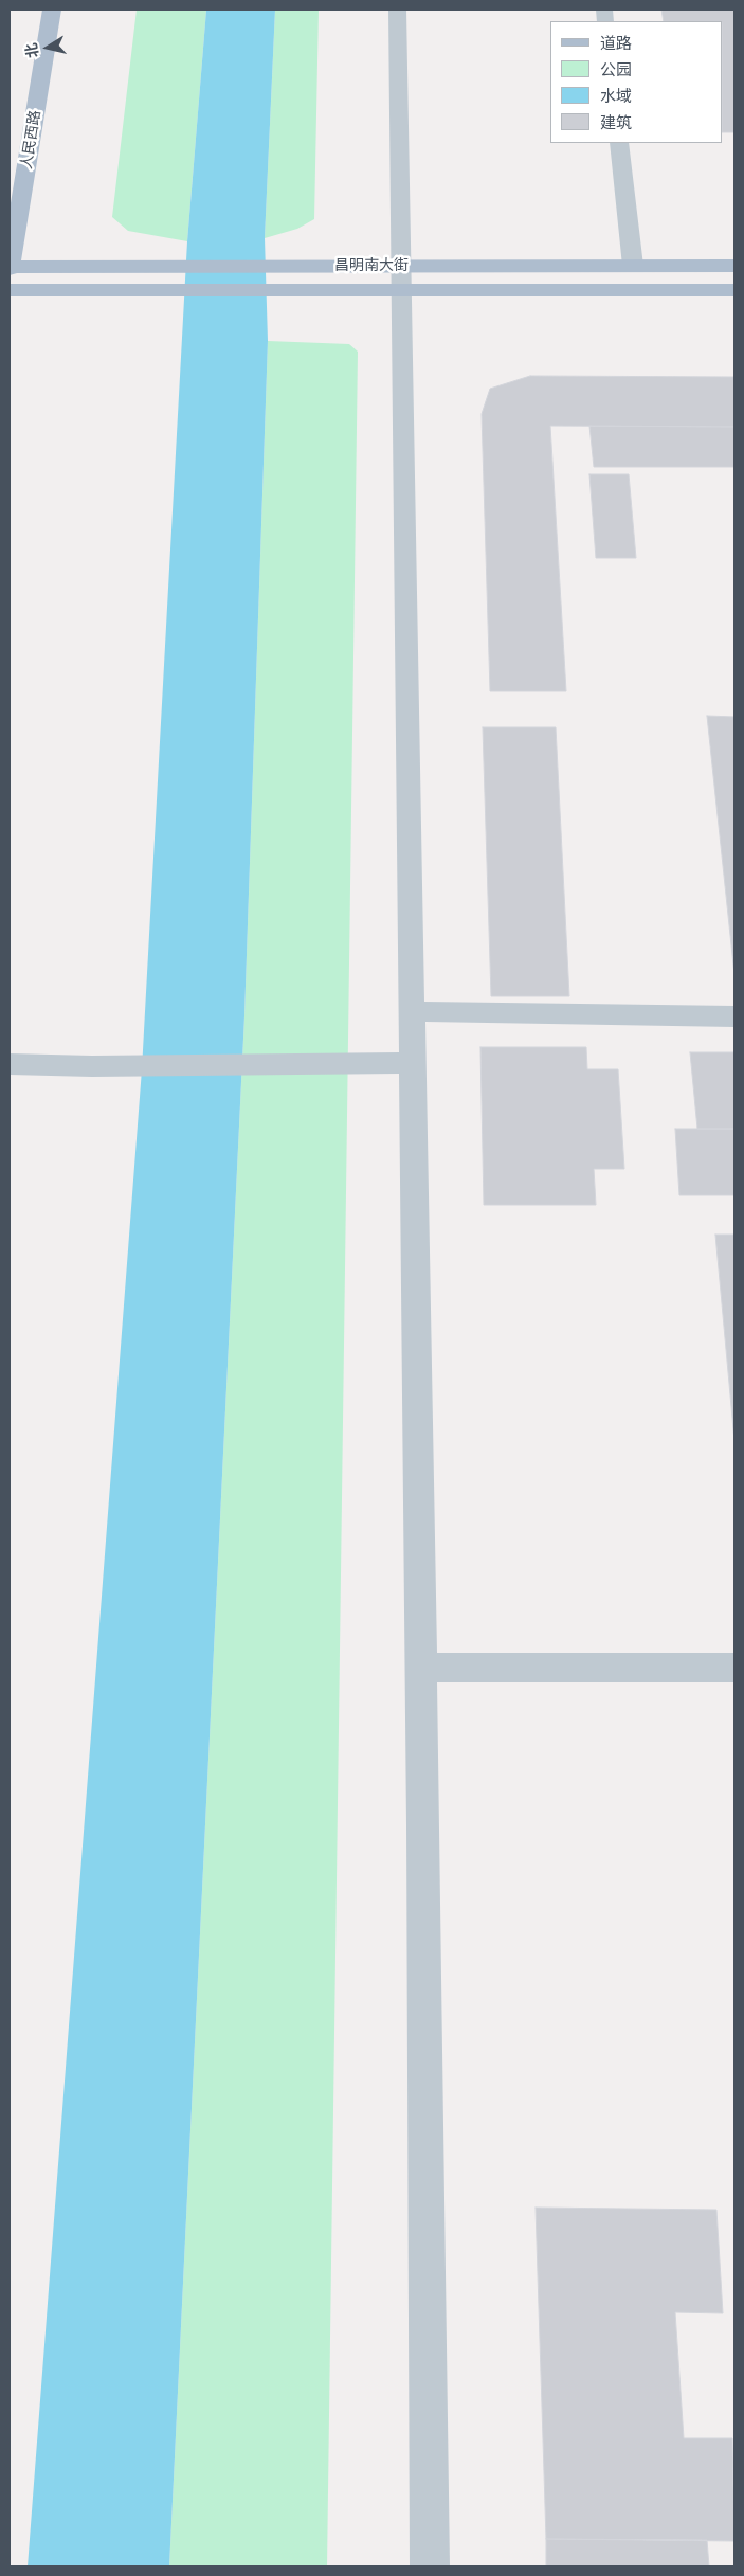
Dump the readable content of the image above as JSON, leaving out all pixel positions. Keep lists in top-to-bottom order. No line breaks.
{"streets":{"main road":["人民西路","昌明南大街"]},"crossings":[["人民西路","昌明南大街"]],"legend":["道路","公园","水域","建筑"],"north":"left"}
